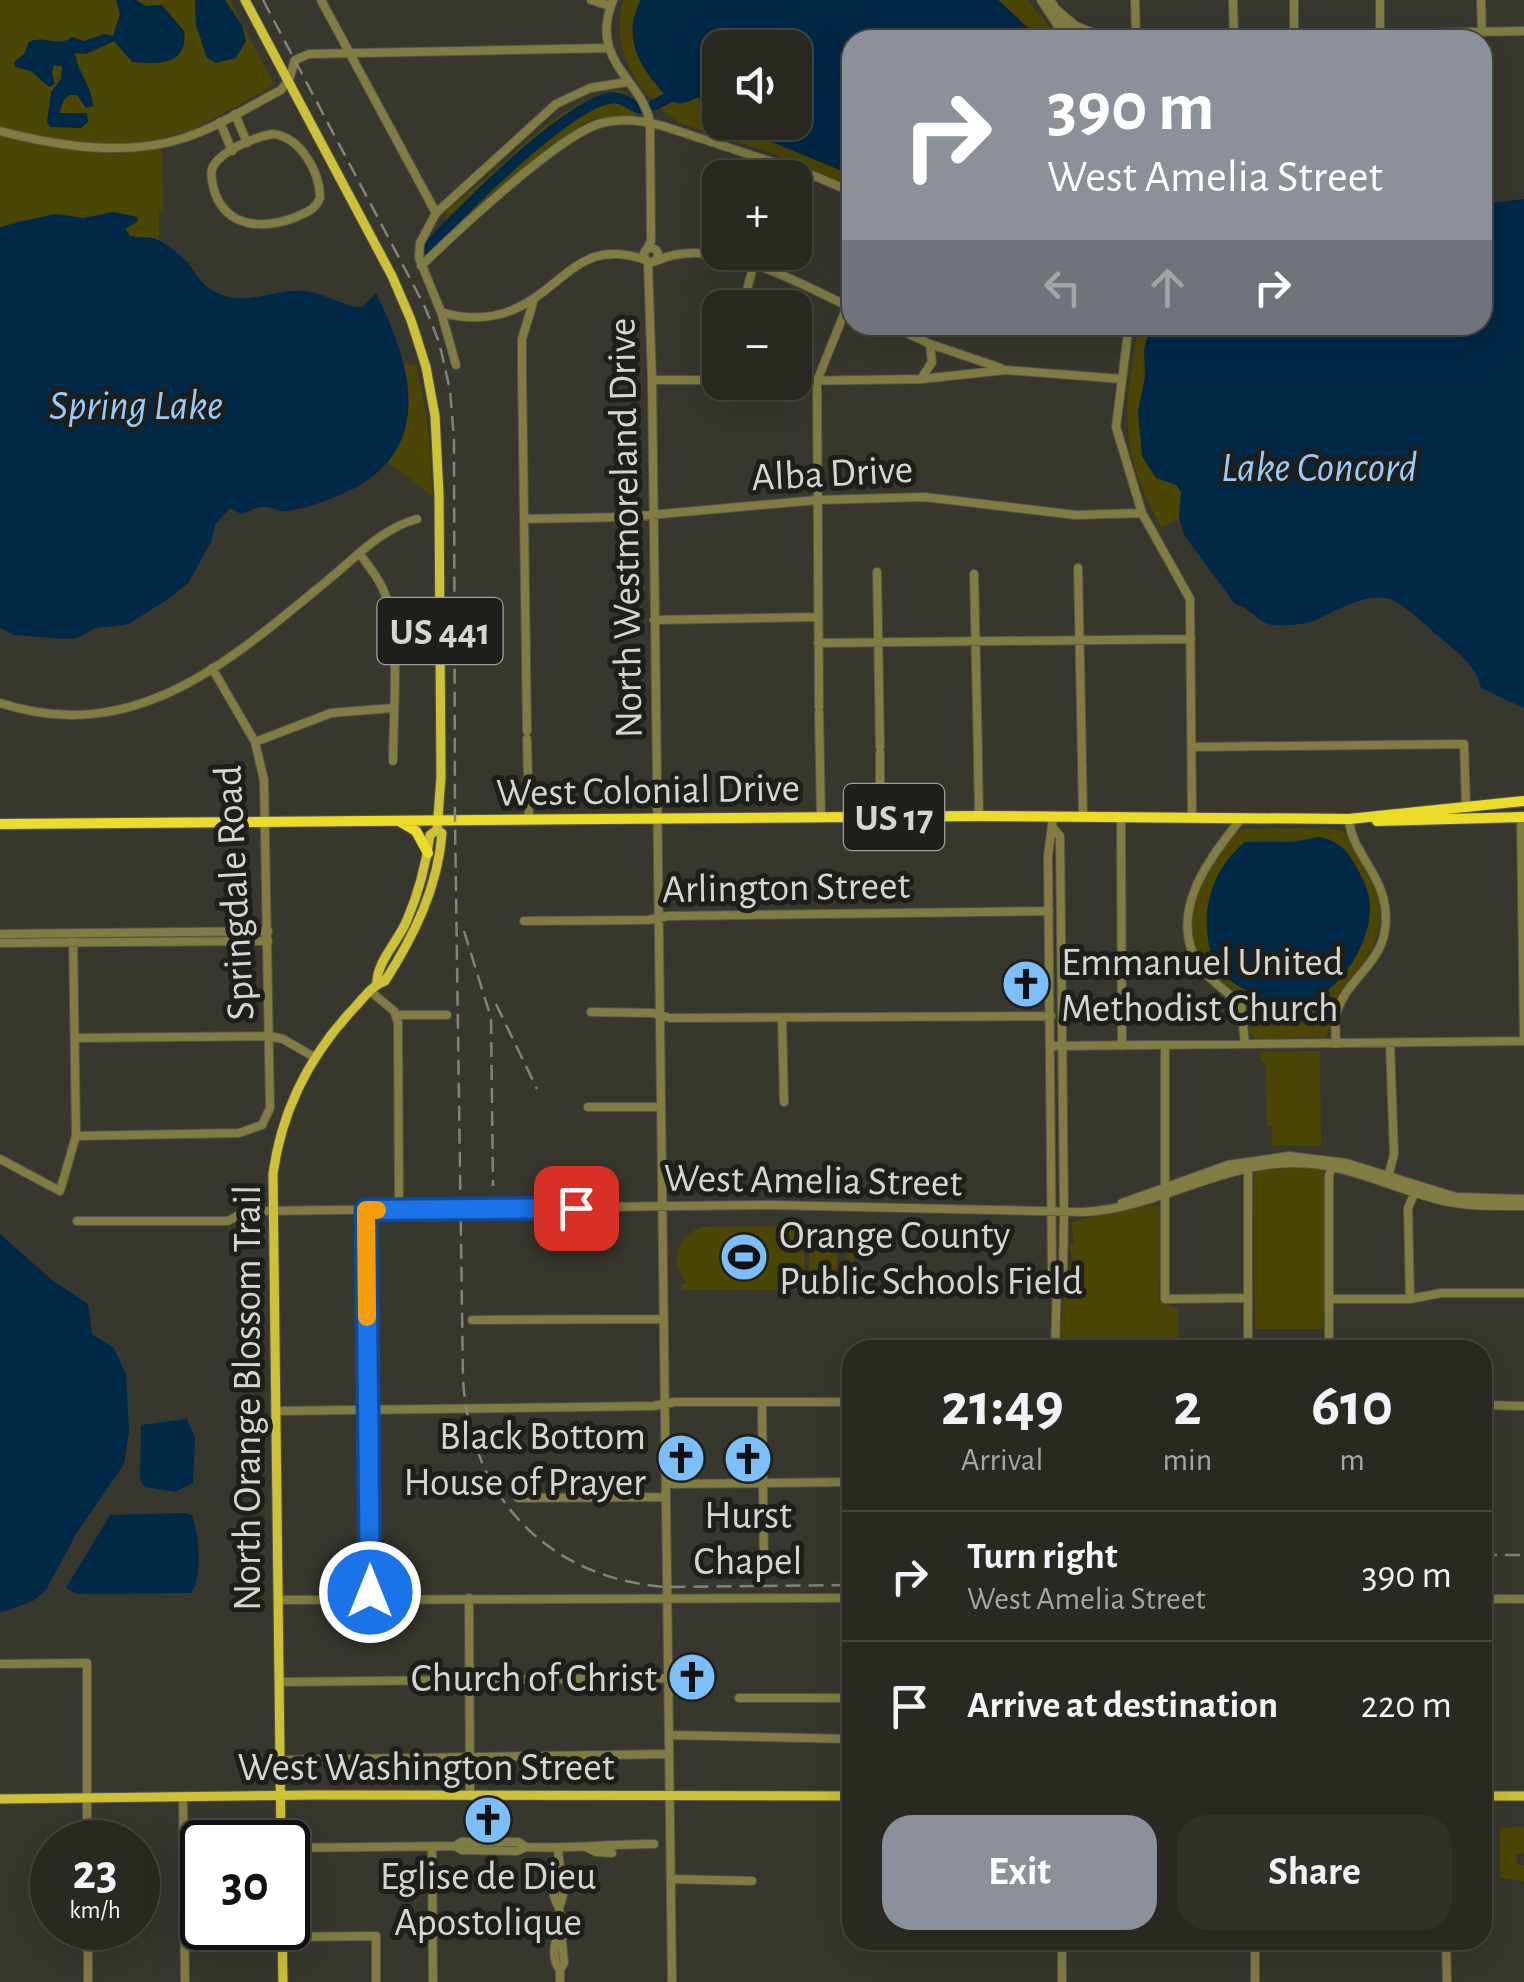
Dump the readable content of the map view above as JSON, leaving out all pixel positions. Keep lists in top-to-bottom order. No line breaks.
{"streets":{"highway":["West Colonial Drive","US 17"],"main road":["US 441","North Orange Blossom Trail","West Washington Street"],"street":["Alba Drive","North Westmoreland Drive","Arlington Street","Springdale Road","West Amelia Street"]},"crossings":[["Alba Drive","North Westmoreland Drive"],["North Westmoreland Drive","West Colonial Drive"],["North Westmoreland Drive","Arlington Street"],["North Westmoreland Drive","West Amelia Street"],["North Westmoreland Drive","West Washington Street"],["West Colonial Drive","Springdale Road"],["West Colonial Drive","North Orange Blossom Trail"],["West Amelia Street","North Orange Blossom Trail"],["North Orange Blossom Trail","West Washington Street"]],"water":["Spring Lake","Lake Concord"],"places":{"church":["Emmanuel United Methodist Church","Black Bottom House of Prayer","Hurst Chapel","Church of Christ","Eglise de Dieu Apostolique"],"sports":["Orange County Public Schools Field"]},"page":{"map_buttons":["+","−"],"turn":["390 m","West Amelia Street"],"eta":["21:49","Arrival","2","min","610","m"],"list":[{"name":"Turn right","note":"West Amelia Street","value":"390 m"},{"name":"Arrive at destination","value":"220 m"}],"buttons":["Exit","Share"],"speed":"23 km/h","limit":"30"}}
